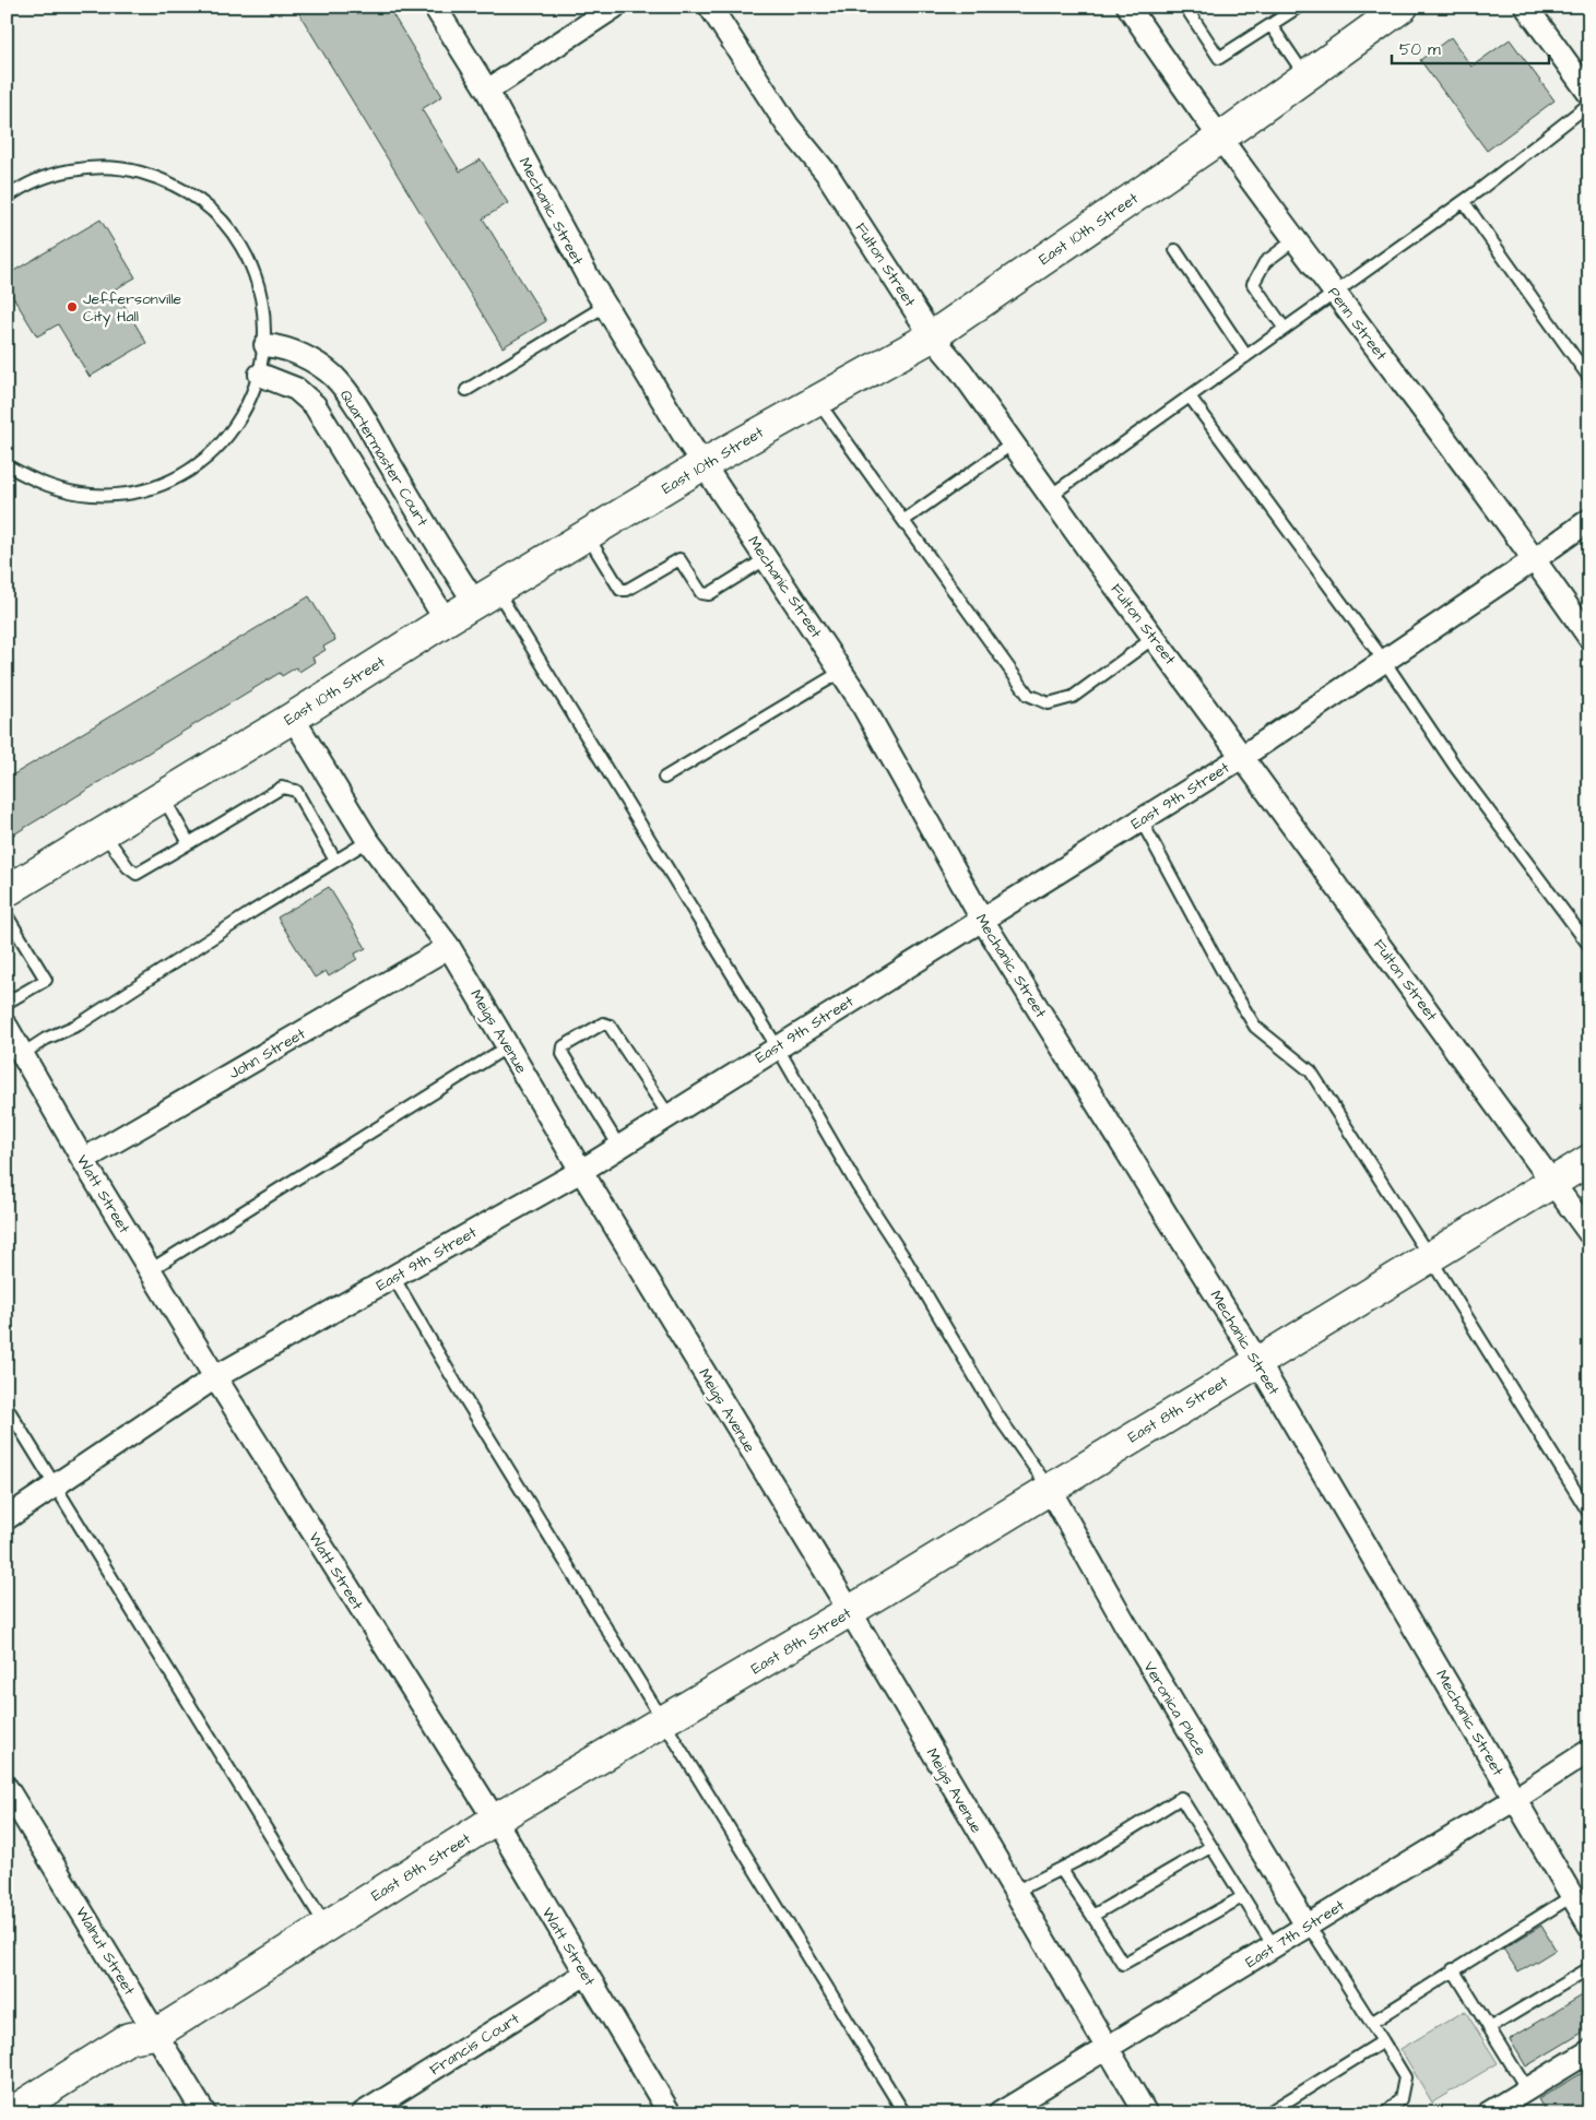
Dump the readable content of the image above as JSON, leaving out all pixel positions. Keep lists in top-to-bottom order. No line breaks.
{"streets":{"main road":["East 10th Street","East 8th Street"],"street":["Mechanic Street","Fulton Street","Penn Street","Quartermaster Court","East 9th Street","Meigs Avenue","John Street","Watt Street","Veronica Place","East 7th Street","Walnut Street","Francis Court"]},"crossings":[["Mechanic Street","East 10th Street"],["Mechanic Street","East 9th Street"],["Mechanic Street","East 8th Street"],["Mechanic Street","East 7th Street"],["East 10th Street","Fulton Street"],["East 10th Street","Penn Street"],["East 10th Street","Quartermaster Court"],["East 10th Street","Meigs Avenue"],["Fulton Street","East 9th Street"],["Fulton Street","East 8th Street"],["Penn Street","East 9th Street"],["East 9th Street","Meigs Avenue"],["East 9th Street","Watt Street"],["Meigs Avenue","John Street"],["Meigs Avenue","East 8th Street"],["Meigs Avenue","East 7th Street"],["John Street","Watt Street"],["Watt Street","East 8th Street"],["Watt Street","Francis Court"],["East 8th Street","Veronica Place"],["East 8th Street","Walnut Street"],["Veronica Place","East 7th Street"]],"places":["Jeffersonville City Hall"],"scale_bar":"50 m"}
